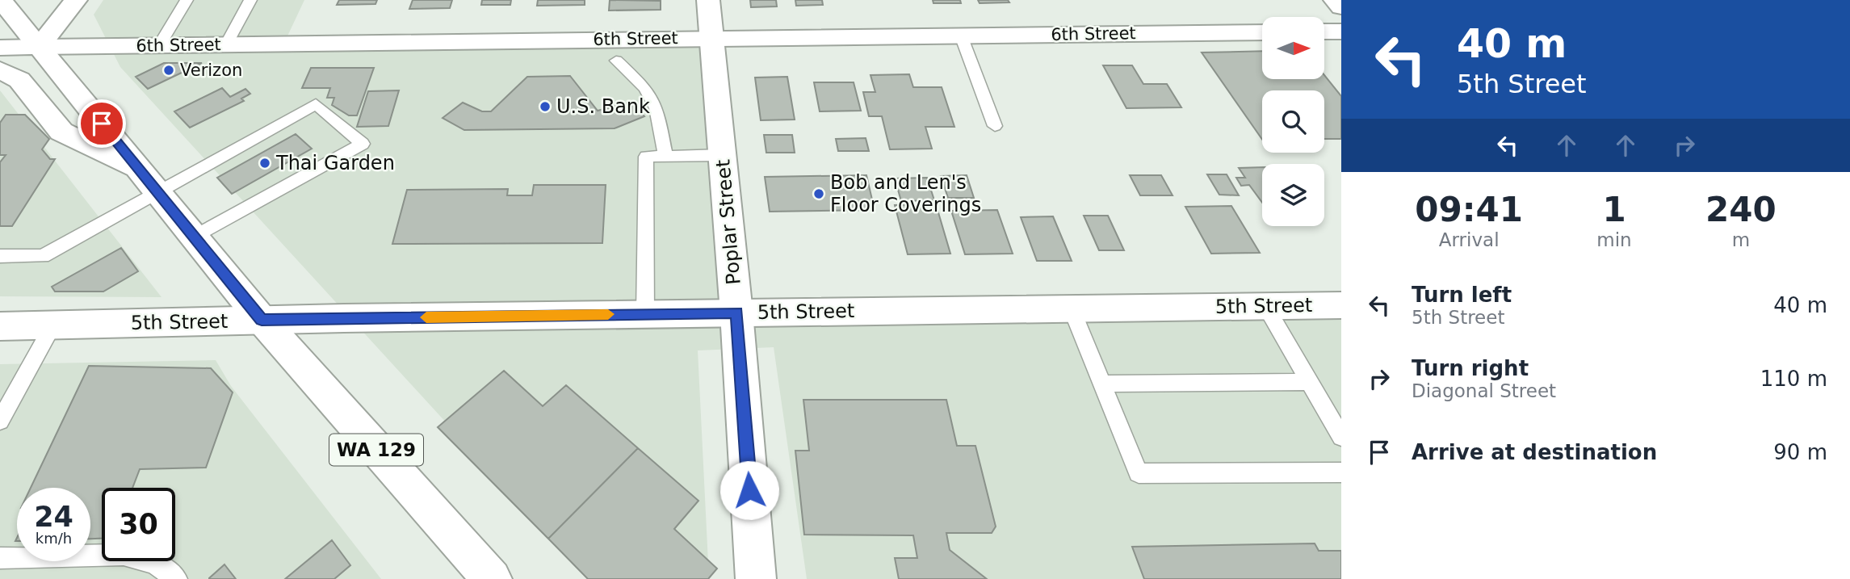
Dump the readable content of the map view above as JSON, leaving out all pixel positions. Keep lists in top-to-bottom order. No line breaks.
{"streets":{"main road":["6th Street","Poplar Street","5th Street","WA 129"]},"crossings":[["6th Street","Poplar Street"],["6th Street","WA 129"],["Poplar Street","5th Street"],["5th Street","WA 129"]],"places":["Verizon","U.S. Bank","Thai Garden","Bob and Len's Floor Coverings"],"north":"right","page":{"turn":["40 m","5th Street"],"eta":["09:41","Arrival","1","min","240","m"],"list":[{"name":"Turn left","note":"5th Street","value":"40 m"},{"name":"Turn right","note":"Diagonal Street","value":"110 m"},{"name":"Arrive at destination","value":"90 m"}],"speed":"24 km/h","limit":"30"}}
